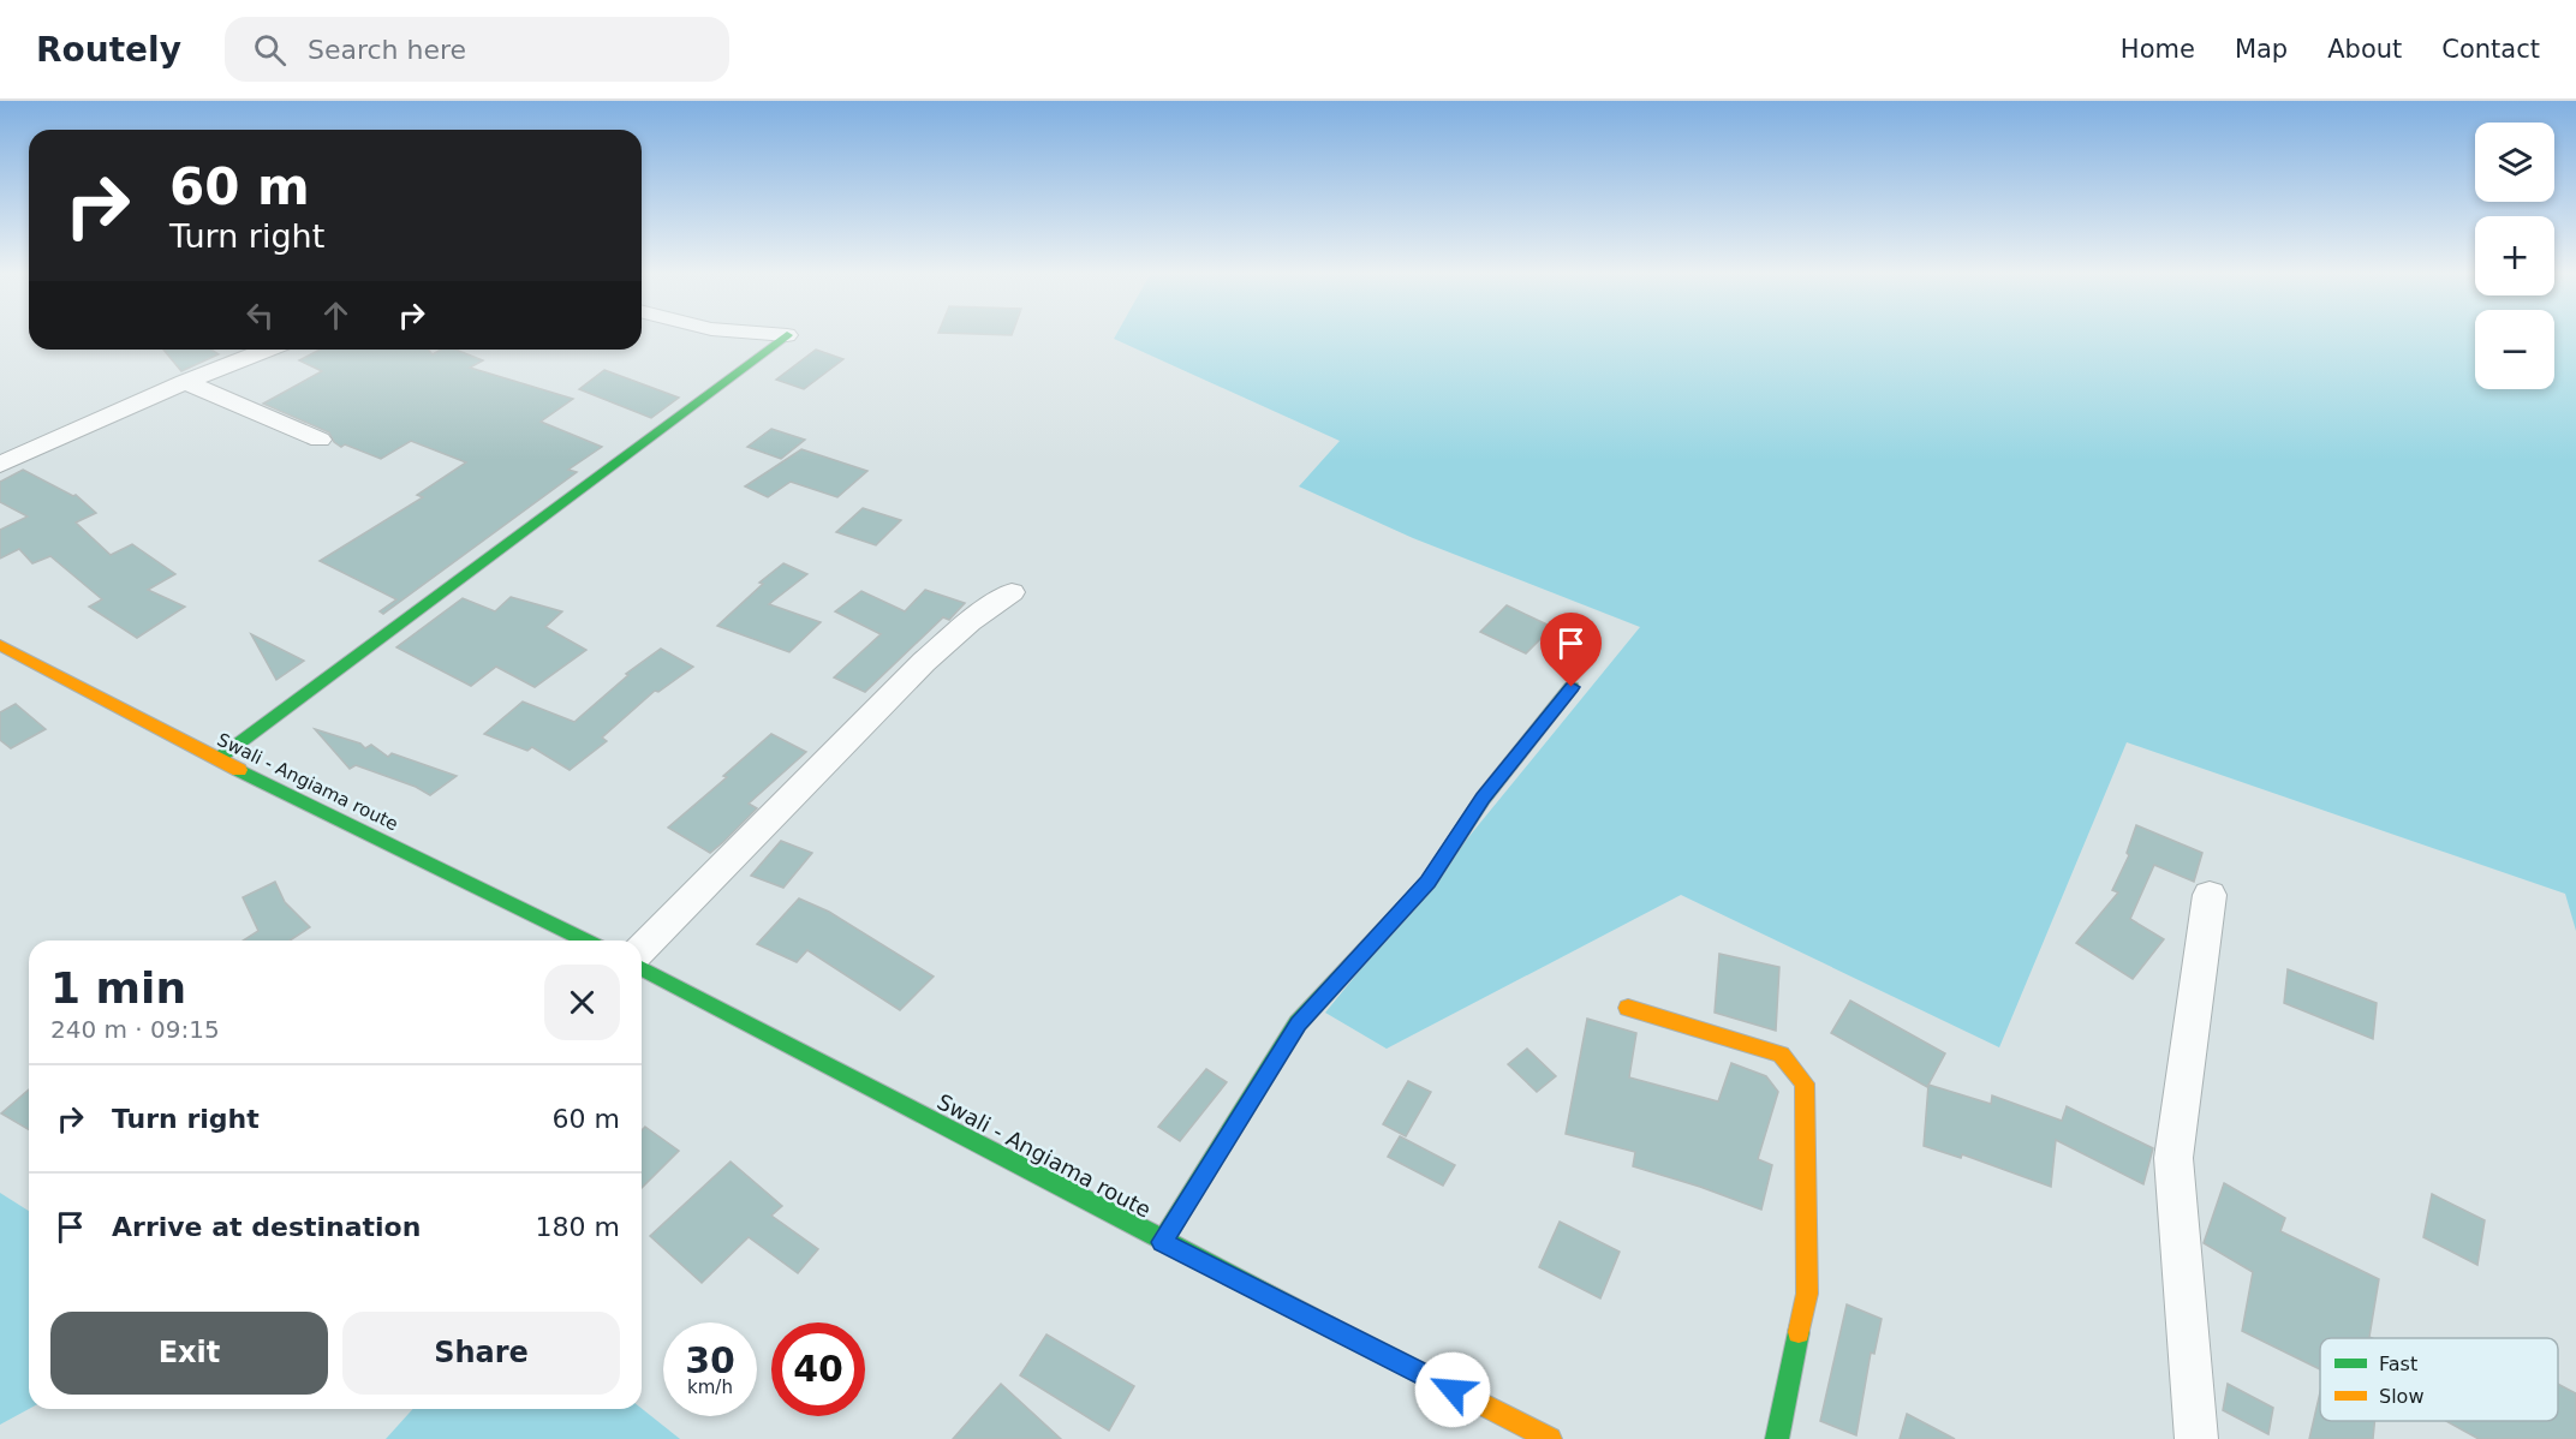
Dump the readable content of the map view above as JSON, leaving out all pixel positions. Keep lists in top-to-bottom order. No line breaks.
{"streets":{"street":["Swali - Angiama route"]},"legend":["Fast","Slow"],"page":{"header":"Routely","search":"Search here","nav":["Home","Map","About","Contact"],"map_buttons":["+","−"],"turn":["60 m","Turn right"],"heading":["1 min","240 m · 09:15"],"list":[{"name":"Turn right","value":"60 m"},{"name":"Arrive at destination","value":"180 m"}],"buttons":["Exit","Share"],"speed":"30 km/h","limit":"40"}}
